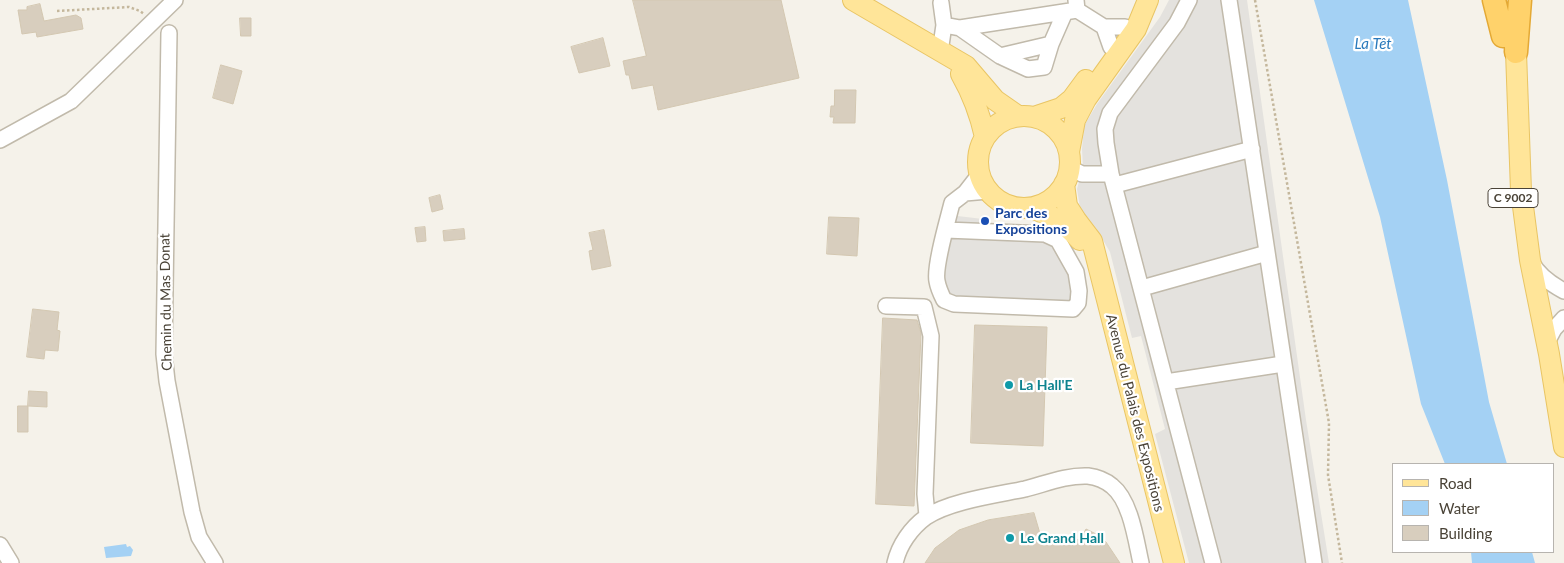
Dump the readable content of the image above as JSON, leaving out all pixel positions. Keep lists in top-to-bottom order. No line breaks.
{"streets":{"main road":["C 9002","Avenue du Palais des Expositions"],"street":["Chemin du Mas Donat"]},"water":["La Têt"],"places":["Parc des Expositions","La Hall'E","Le Grand Hall"],"legend":["Road","Water","Building"]}
